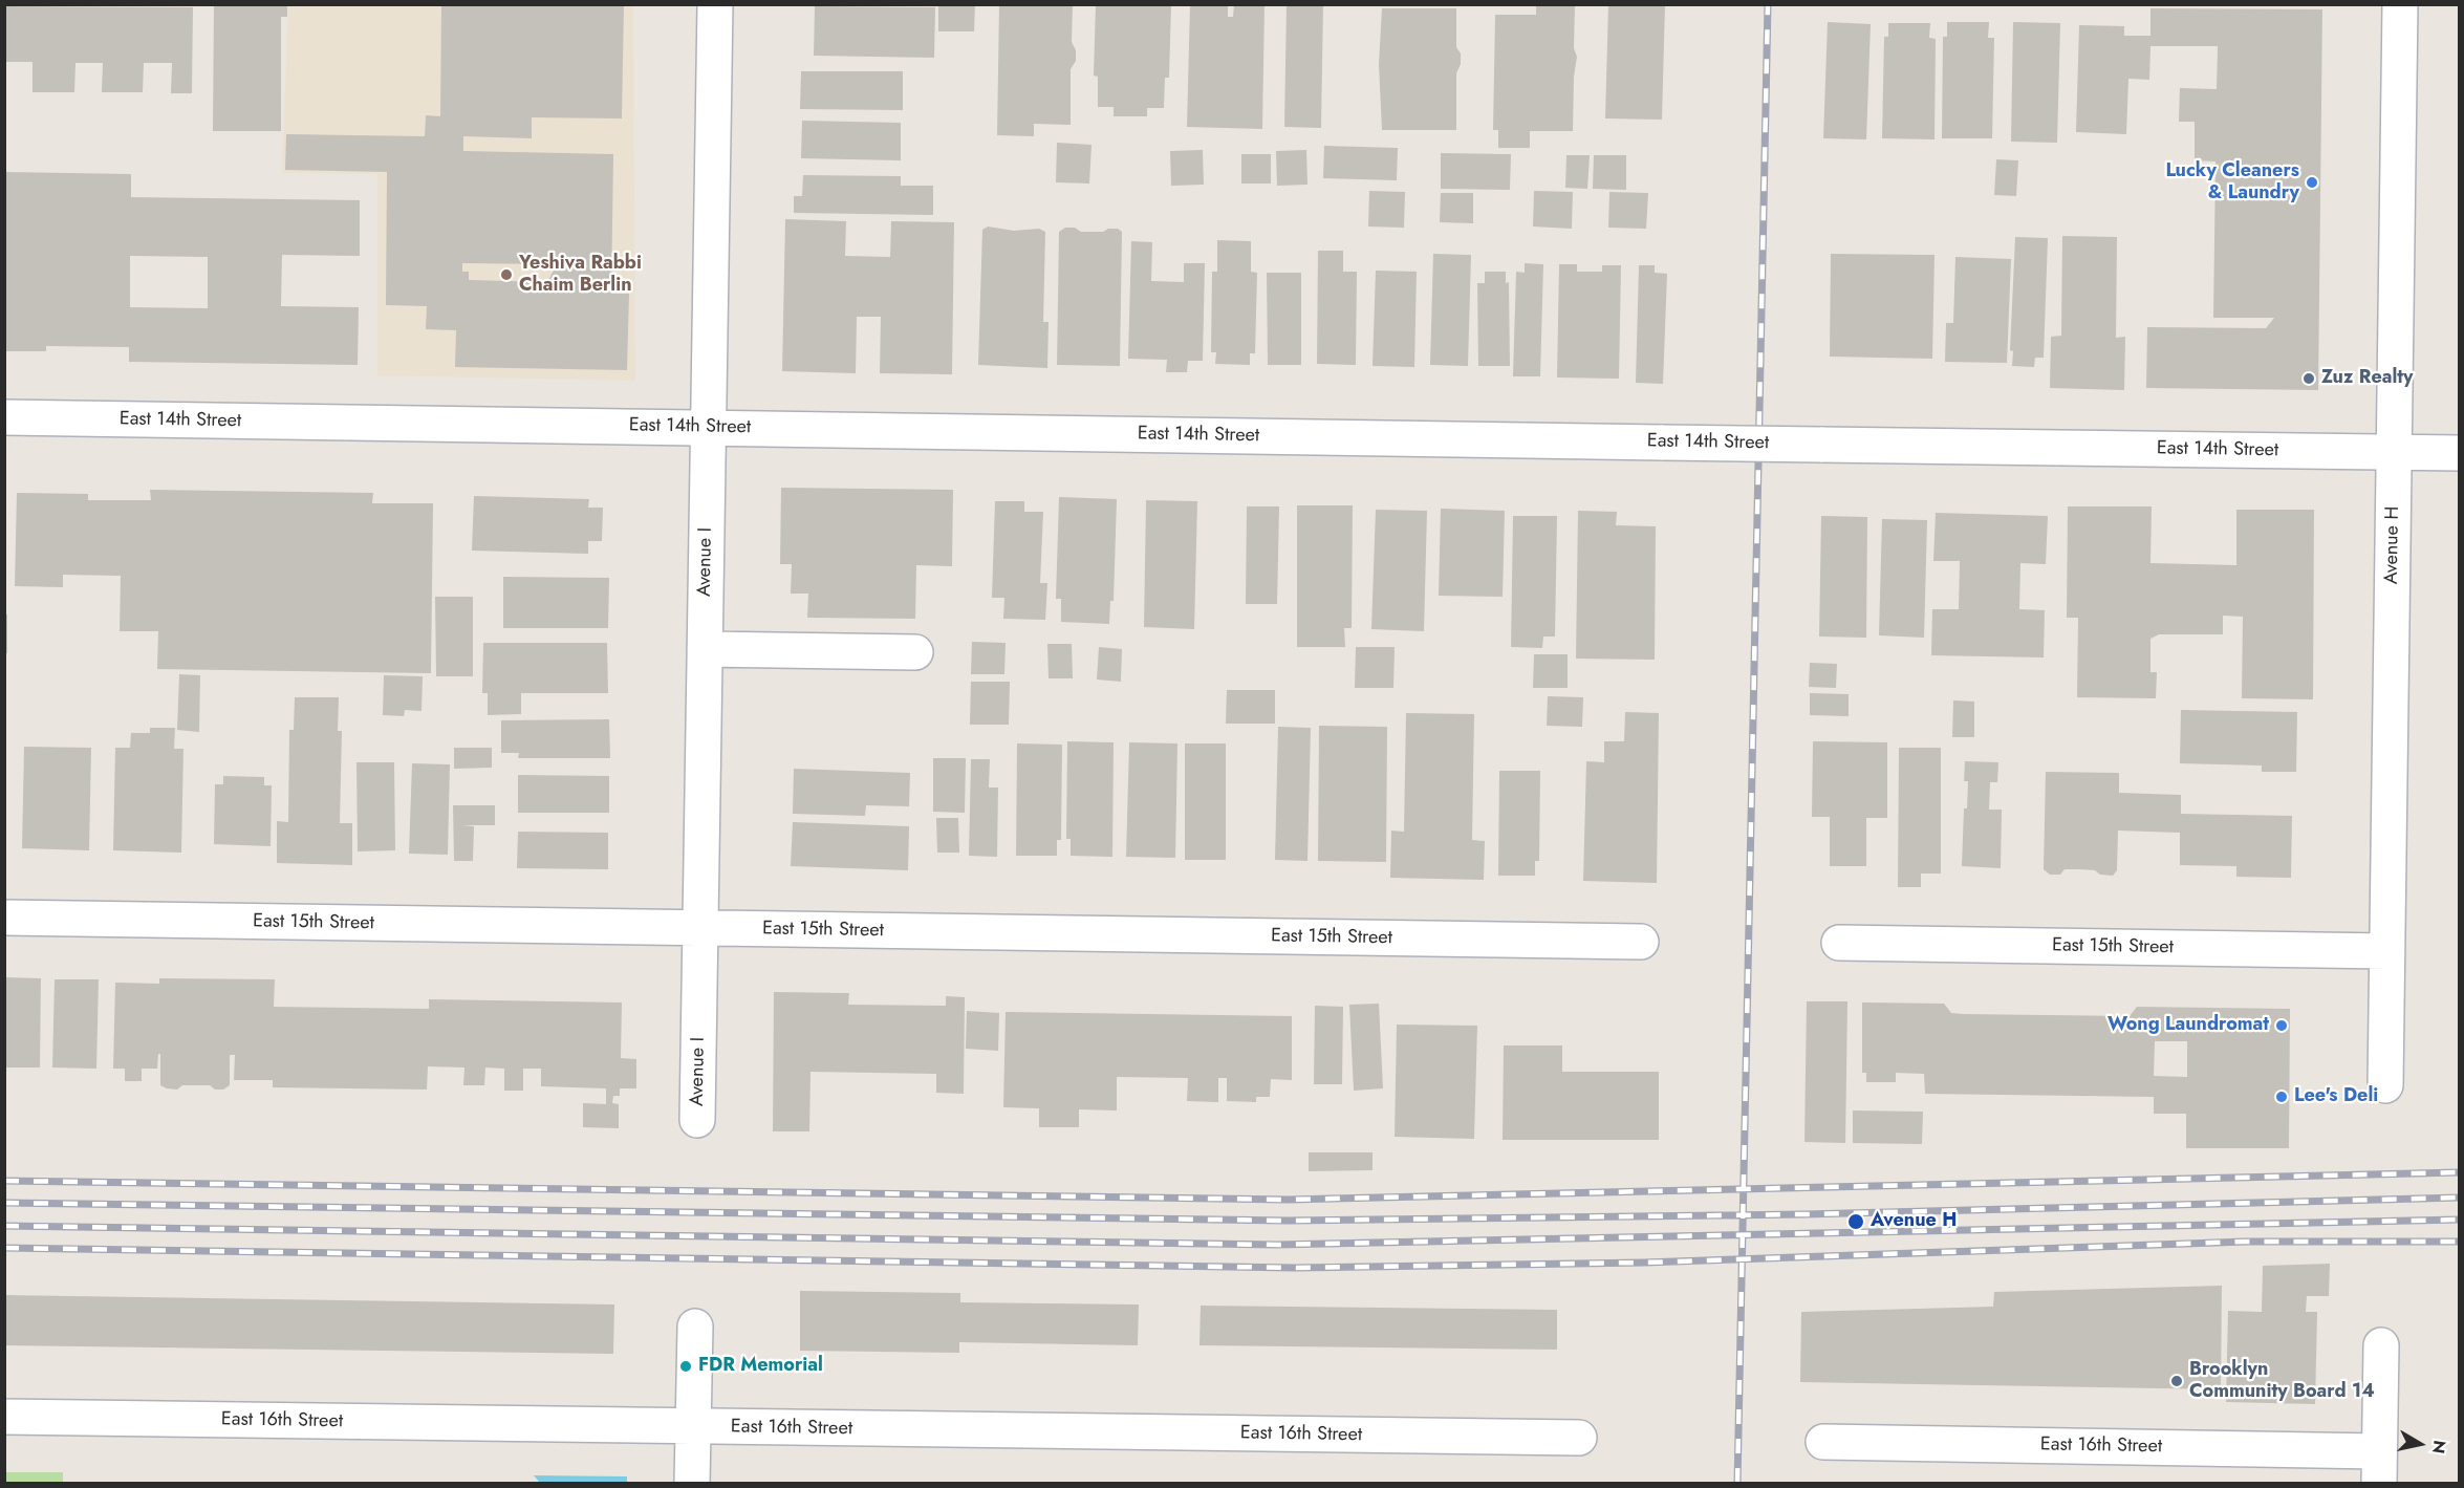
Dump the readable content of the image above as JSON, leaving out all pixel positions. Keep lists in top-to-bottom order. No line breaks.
{"streets":{"street":["East 14th Street","Avenue H","Avenue I","East 15th Street","East 16th Street"]},"crossings":[["East 14th Street","Avenue H"],["East 14th Street","Avenue I"],["Avenue H","East 15th Street"],["Avenue I","East 15th Street"]],"places":["Lucky Cleaners & Laundry","Yeshiva Rabbi Chaim Berlin","Zuz Realty","Wong Laundromat","Lee's Deli","Avenue H","FDR Memorial","Brooklyn Community Board 14"],"north":"right"}
